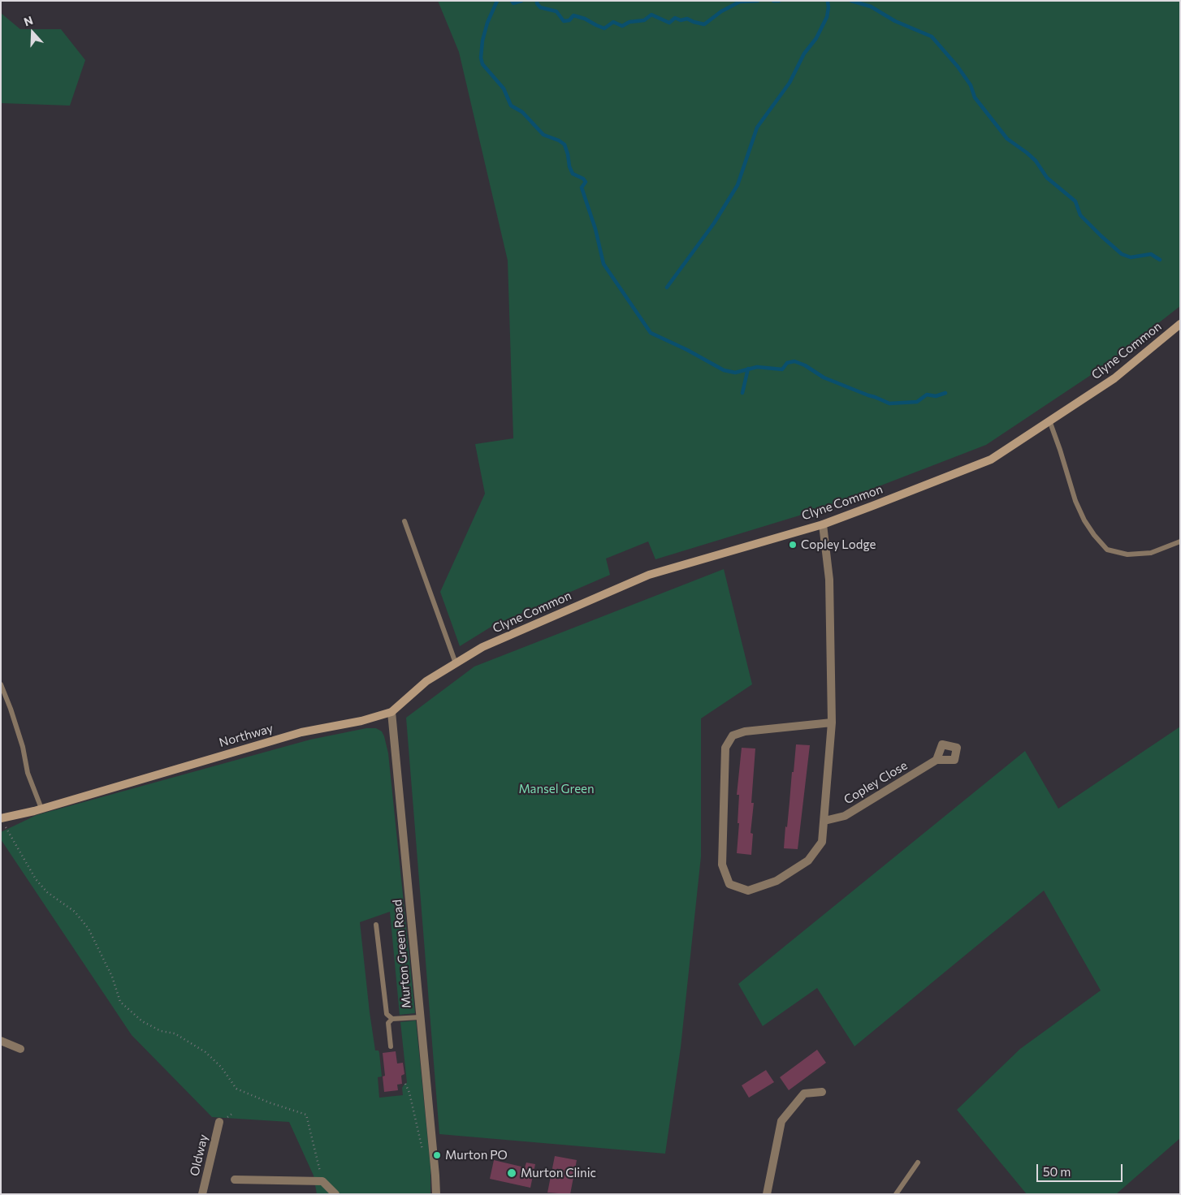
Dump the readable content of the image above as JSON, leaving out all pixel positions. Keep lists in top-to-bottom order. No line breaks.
{"streets":{"main road":["Clyne Common","Northway"],"street":["Copley Close","Murton Green Road","Oldway"]},"crossings":[["Clyne Common","Northway"],["Northway","Murton Green Road"]],"parks":["Mansel Green"],"places":["Copley Lodge","Murton PO","Murton Clinic"],"scale_bar":"50 m","north":"top"}
